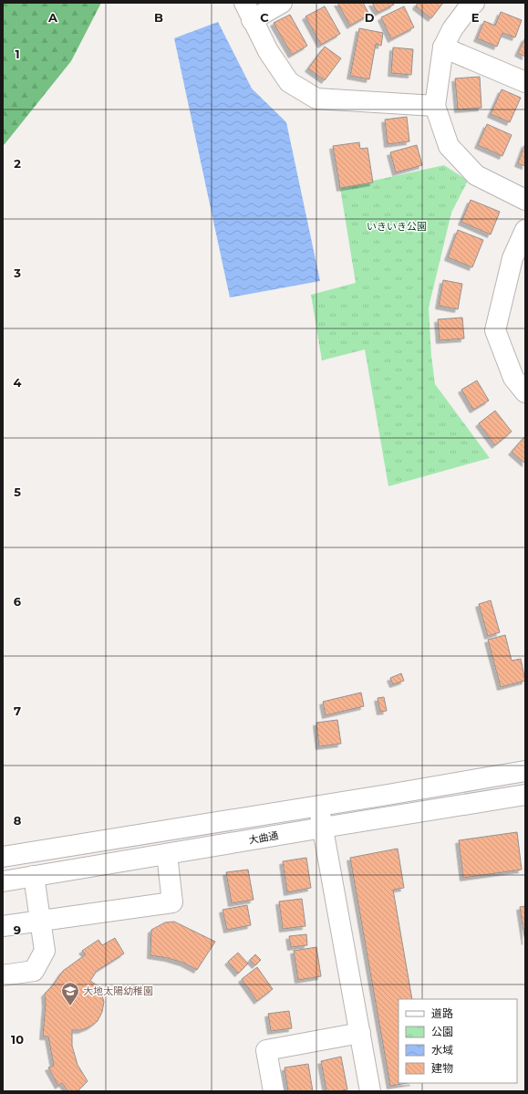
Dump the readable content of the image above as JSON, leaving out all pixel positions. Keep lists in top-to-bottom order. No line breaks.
{"streets":{"street":["大曲通"]},"parks":["いきいき公園"],"places":{"school or university":["大地太陽幼稚園"]},"legend":["道路","公園","水域","建物"],"grid":{"columns":["A","B","C","D","E"],"rows":["1","2","3","4","5","6","7","8","9","10"]}}
